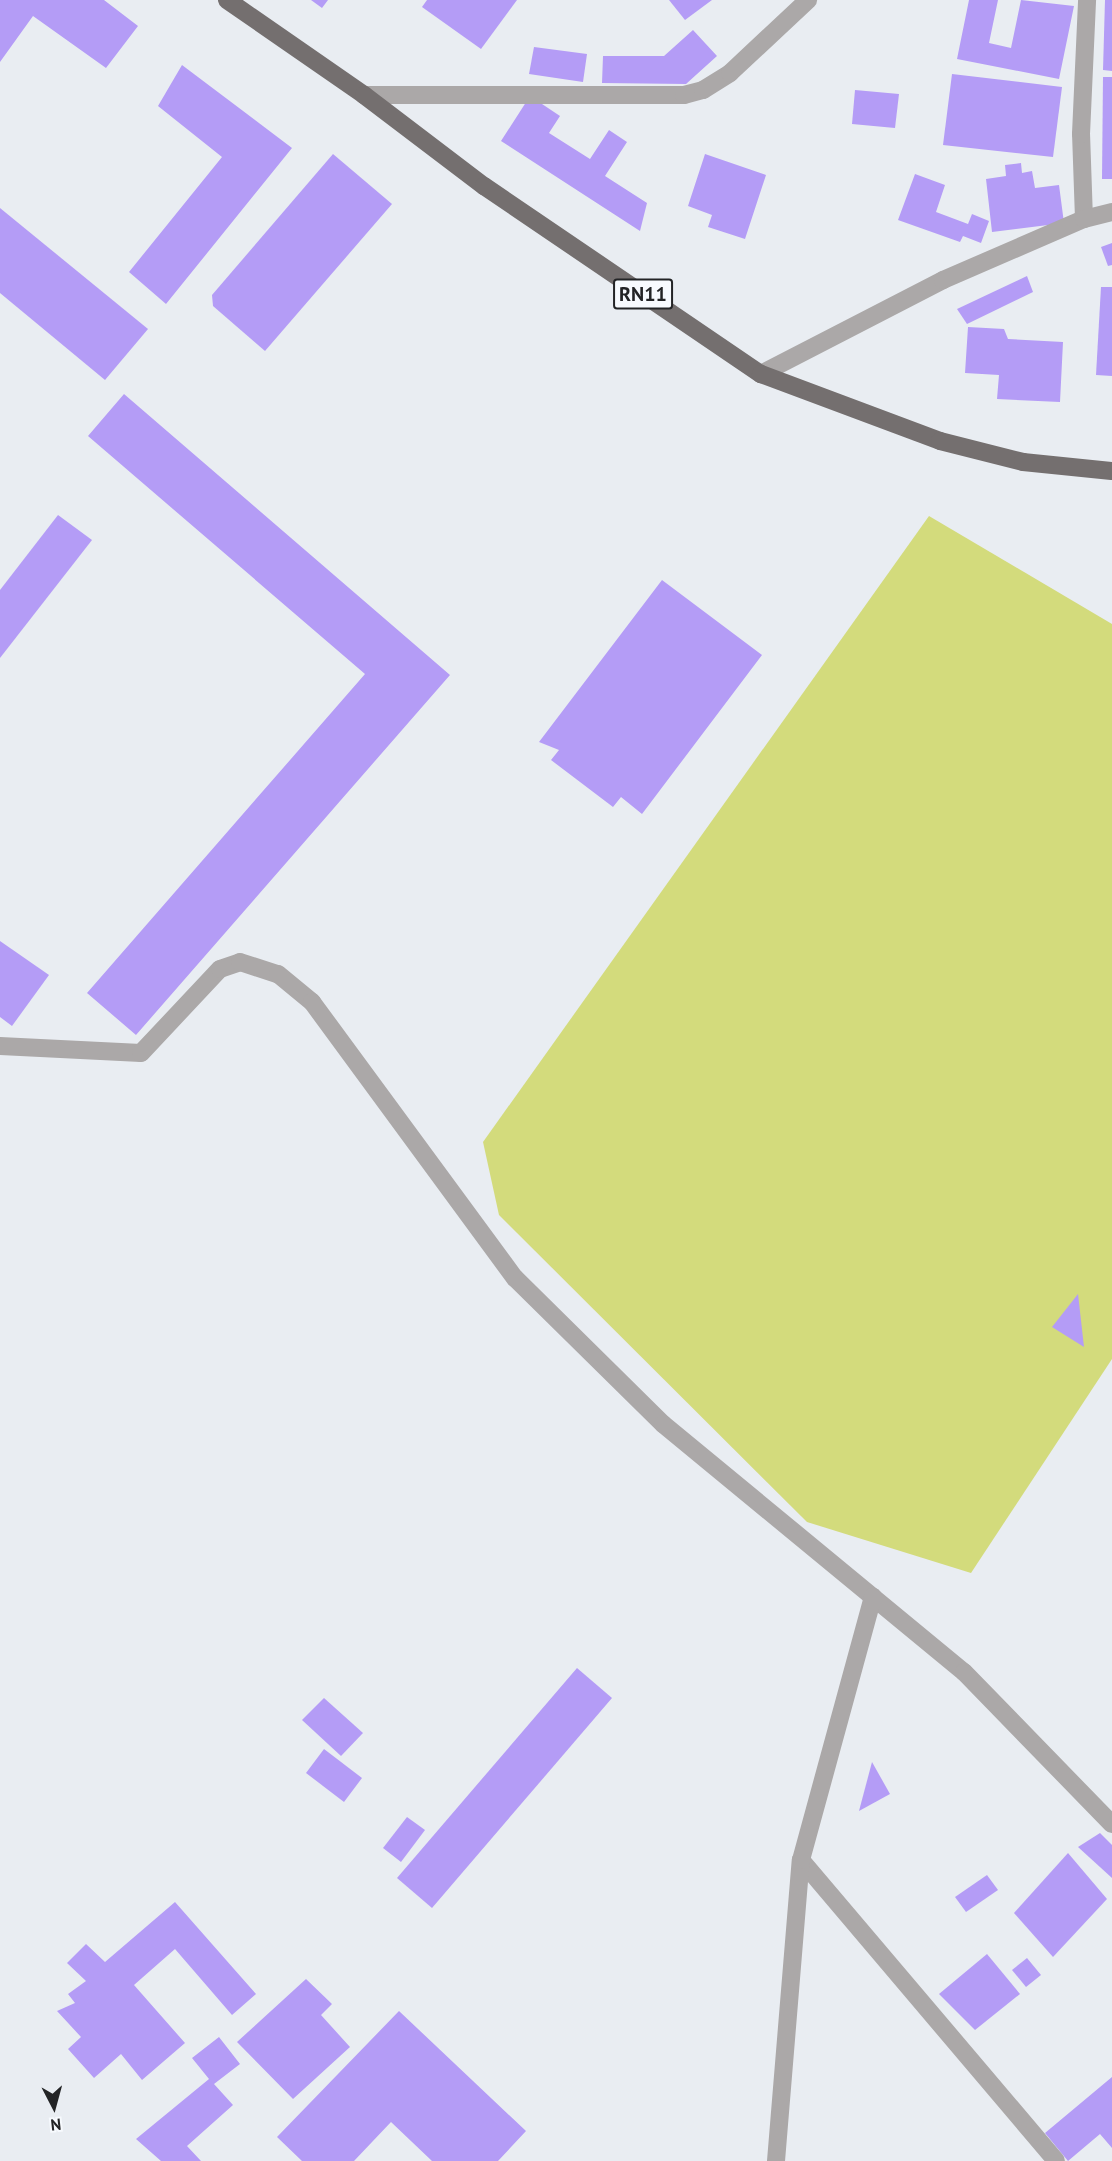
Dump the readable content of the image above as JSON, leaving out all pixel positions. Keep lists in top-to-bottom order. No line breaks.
{"streets":{"main road":["RN11"]},"north":"bottom"}
